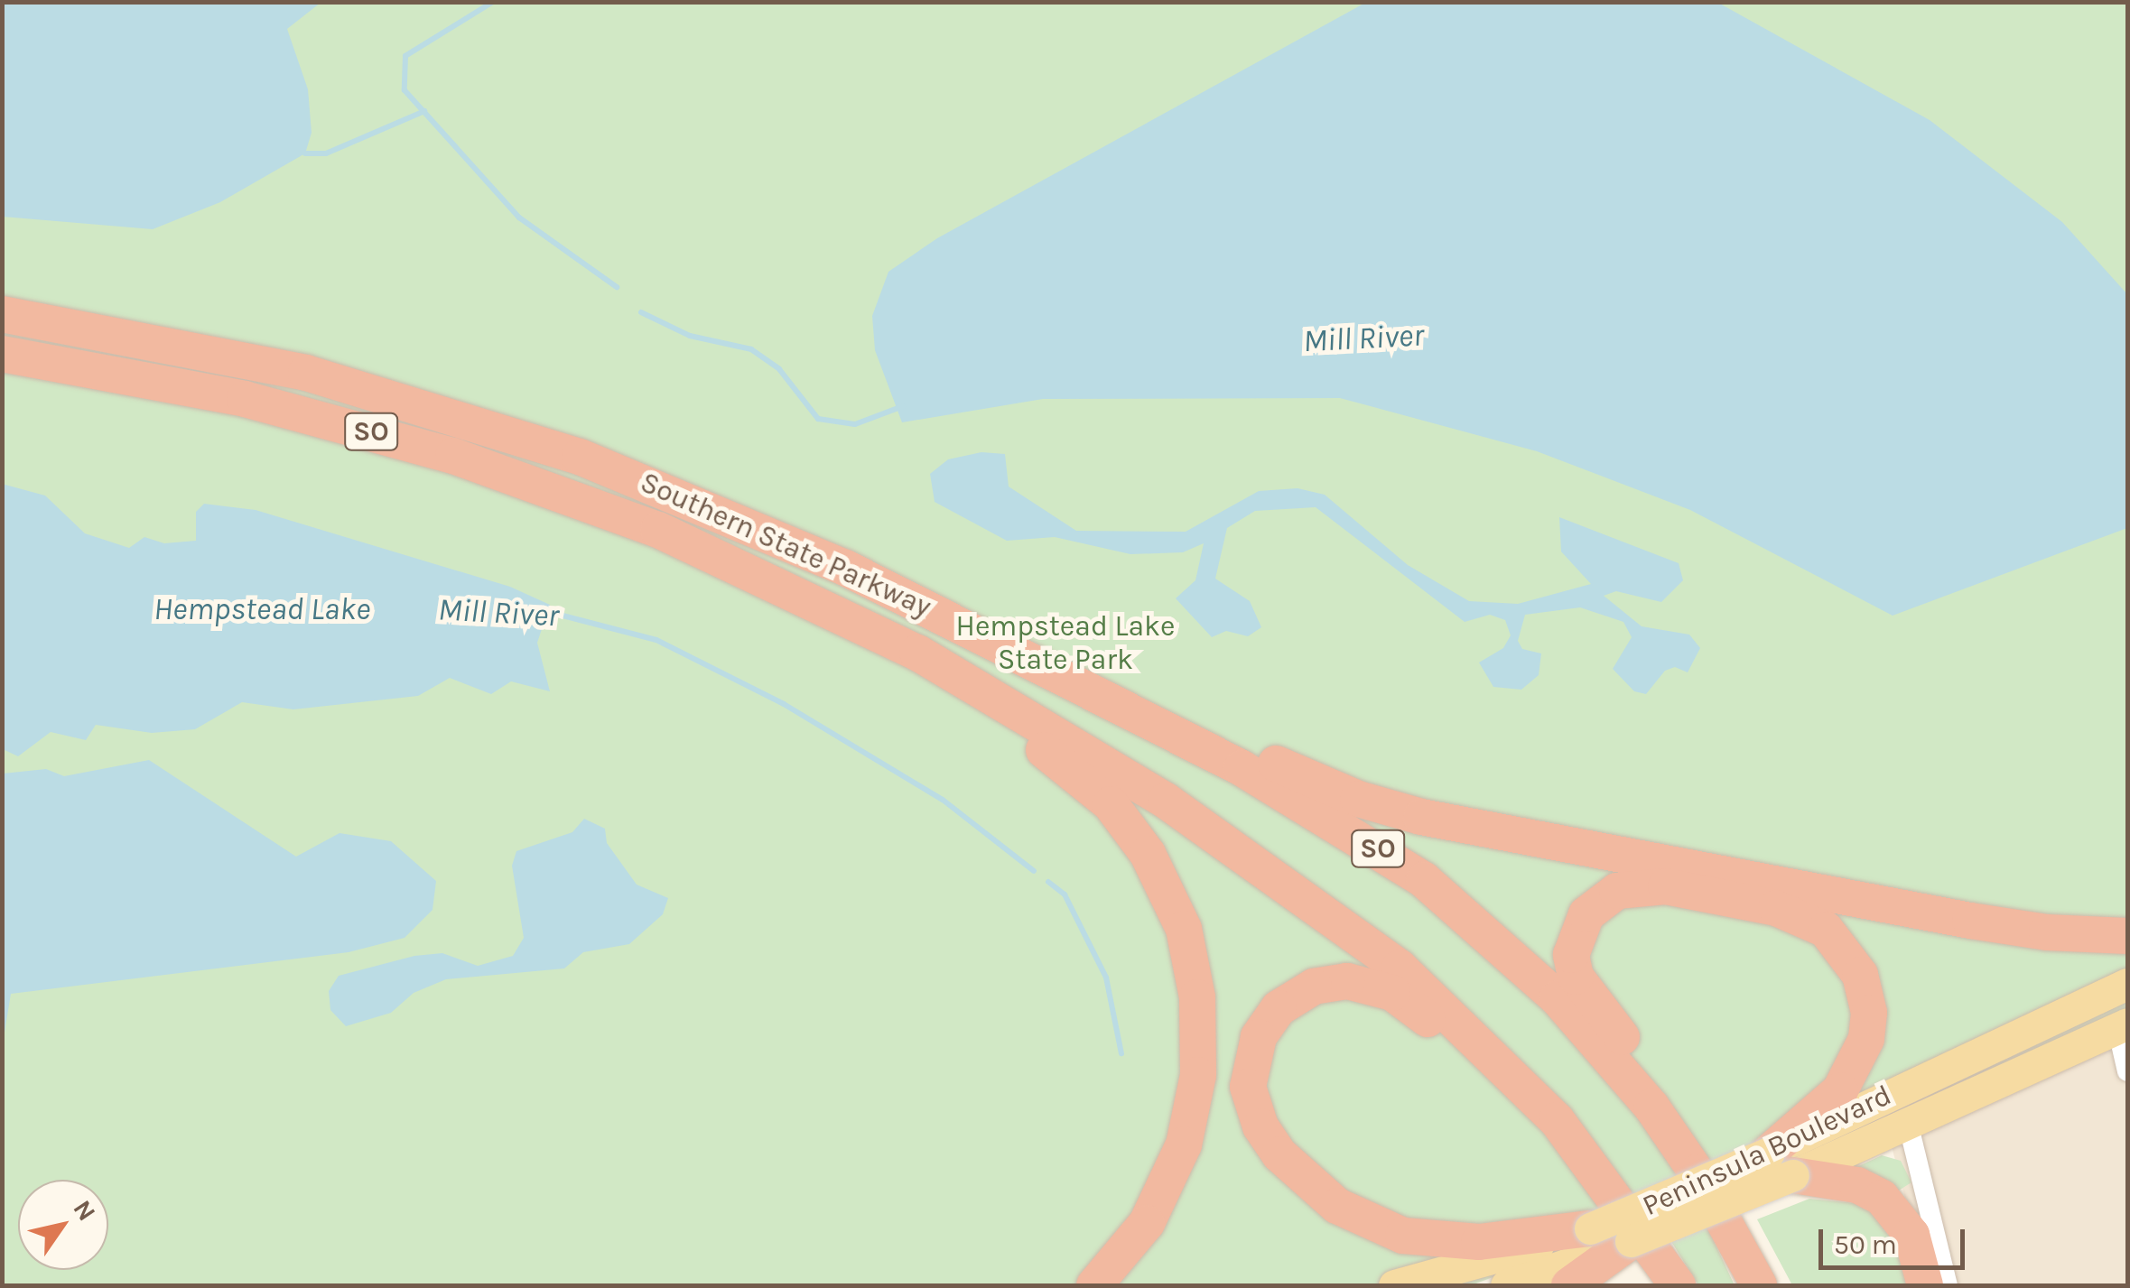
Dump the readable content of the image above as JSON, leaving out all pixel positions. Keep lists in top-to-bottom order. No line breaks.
{"streets":{"highway":["SO","Southern State Parkway"],"main road":["Peninsula Boulevard"]},"water":["Mill River","Hempstead Lake"],"parks":["Hempstead Lake State Park"],"scale_bar":"50 m","north":"top right"}
